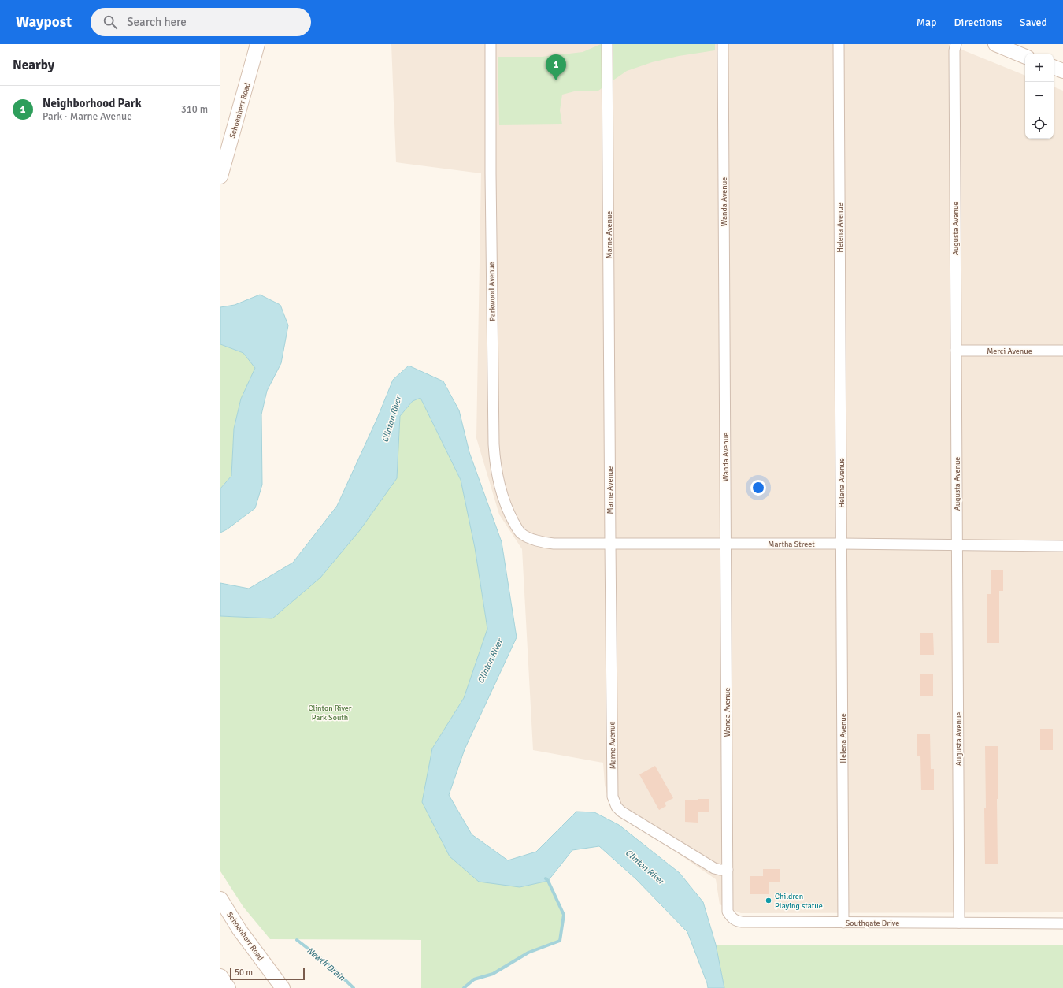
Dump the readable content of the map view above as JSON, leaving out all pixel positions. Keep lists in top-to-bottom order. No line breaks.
{"streets":{"main road":["Schoenherr Road"],"street":["Wanda Avenue","Helena Avenue","Augusta Avenue","Marne Avenue","Parkwood Avenue","Merci Avenue","Martha Street","Southgate Drive"]},"crossings":[["Wanda Avenue","Marne Avenue"],["Wanda Avenue","Martha Street"],["Wanda Avenue","Southgate Drive"],["Helena Avenue","Martha Street"],["Helena Avenue","Southgate Drive"],["Augusta Avenue","Merci Avenue"],["Augusta Avenue","Martha Street"],["Augusta Avenue","Southgate Drive"],["Marne Avenue","Martha Street"],["Marne Avenue","Southgate Drive"],["Parkwood Avenue","Martha Street"]],"water":["Clinton River","Newth Drain"],"parks":["Clinton River Park South"],"places":["Children Playing statue"],"scale_bar":"50 m","page":{"header":"Waypost","search":"Search here","nav":["Map","Directions","Saved"],"heading":"Nearby","map_buttons":["+","−"],"pins":"1","list":[{"mark":"1","name":"Neighborhood Park","note":"Park · Marne Avenue","value":"310 m"}],"scale":"50 m"}}
